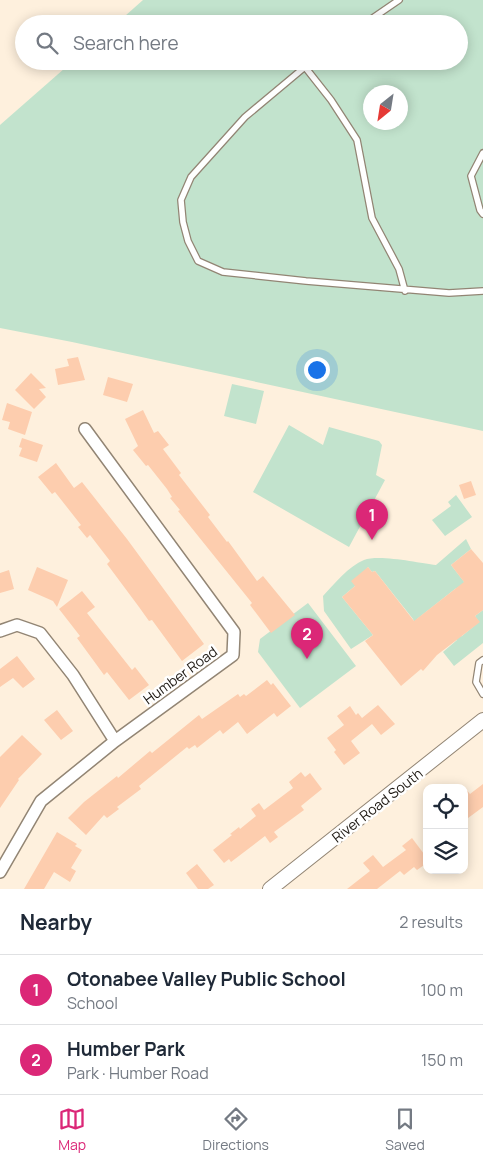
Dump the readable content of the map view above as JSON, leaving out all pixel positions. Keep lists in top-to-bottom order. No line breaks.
{"streets":{"street":["Humber Road","River Road South"]},"north":"bottom left","page":{"search":"Search here","pins":["1","2"],"heading":["Nearby","2 results"],"list":[{"mark":"1","name":"Otonabee Valley Public School","note":"School","value":"100 m"},{"mark":"2","name":"Humber Park","note":"Park · Humber Road","value":"150 m"}],"nav":["Map","Directions","Saved"]}}
